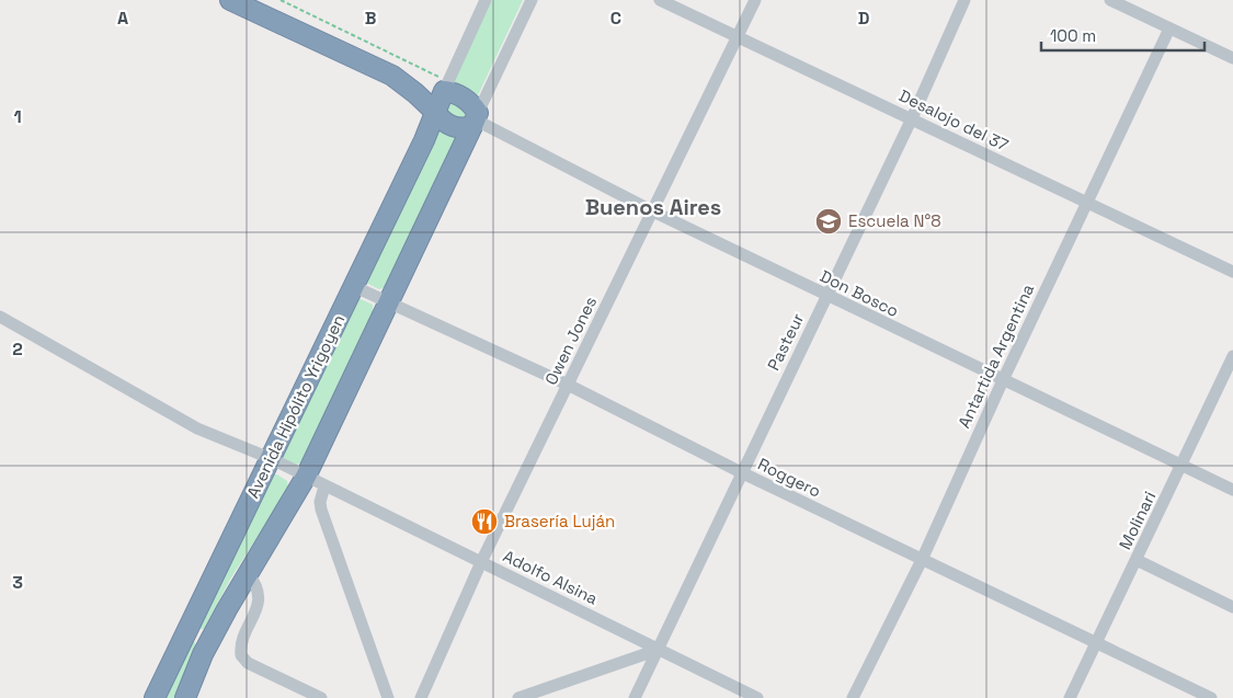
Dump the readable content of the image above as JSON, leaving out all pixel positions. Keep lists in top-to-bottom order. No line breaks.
{"streets":{"highway":["Avenida Hipólito Yrigoyen"],"street":["Desalojo del 37","Don Bosco","Owen Jones","Pasteur","Antartida Argentina","Roggero","Molinari","Adolfo Alsina"]},"crossings":[["Desalojo del 37","Owen Jones"],["Desalojo del 37","Pasteur"],["Desalojo del 37","Antartida Argentina"],["Don Bosco","Owen Jones"],["Don Bosco","Pasteur"],["Don Bosco","Antartida Argentina"],["Don Bosco","Avenida Hipólito Yrigoyen"],["Don Bosco","Molinari"],["Owen Jones","Roggero"],["Owen Jones","Adolfo Alsina"],["Pasteur","Roggero"],["Pasteur","Adolfo Alsina"],["Antartida Argentina","Roggero"],["Avenida Hipólito Yrigoyen","Roggero"],["Avenida Hipólito Yrigoyen","Adolfo Alsina"],["Roggero","Molinari"]],"districts":["Buenos Aires"],"places":{"school or university":["Escuela N°8"],"restaurant":["Brasería Luján"]},"scale_bar":"100 m","grid":{"columns":["A","B","C","D"],"rows":["1","2","3"]}}
